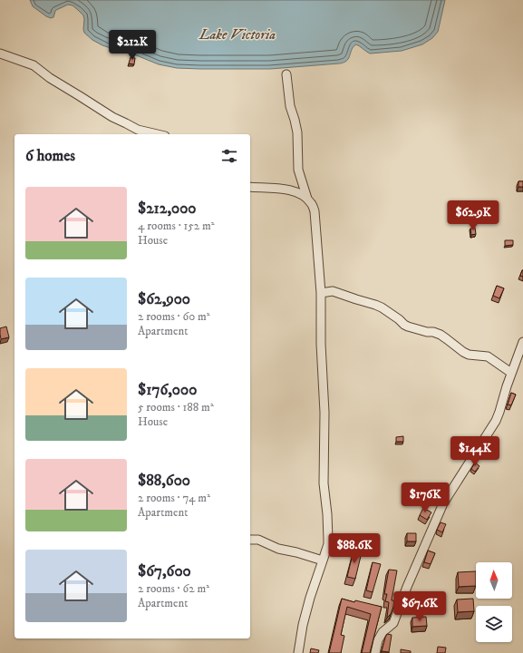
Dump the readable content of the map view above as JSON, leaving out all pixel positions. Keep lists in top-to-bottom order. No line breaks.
{"water":["Lake Victoria"],"north":"top","page":{"price":["$212K","$62.9K","$144K","$176K","$88.6K","$67.6K"],"heading":"6 homes","list":[{"name":"$212,000","note":"4 rooms · 152 m² · House"},{"name":"$62,900","note":"2 rooms · 60 m² · Apartment"},{"name":"$176,000","note":"5 rooms · 188 m² · House"},{"name":"$88,600","note":"2 rooms · 74 m² · Apartment"},{"name":"$67,600","note":"2 rooms · 62 m² · Apartment"}]}}
